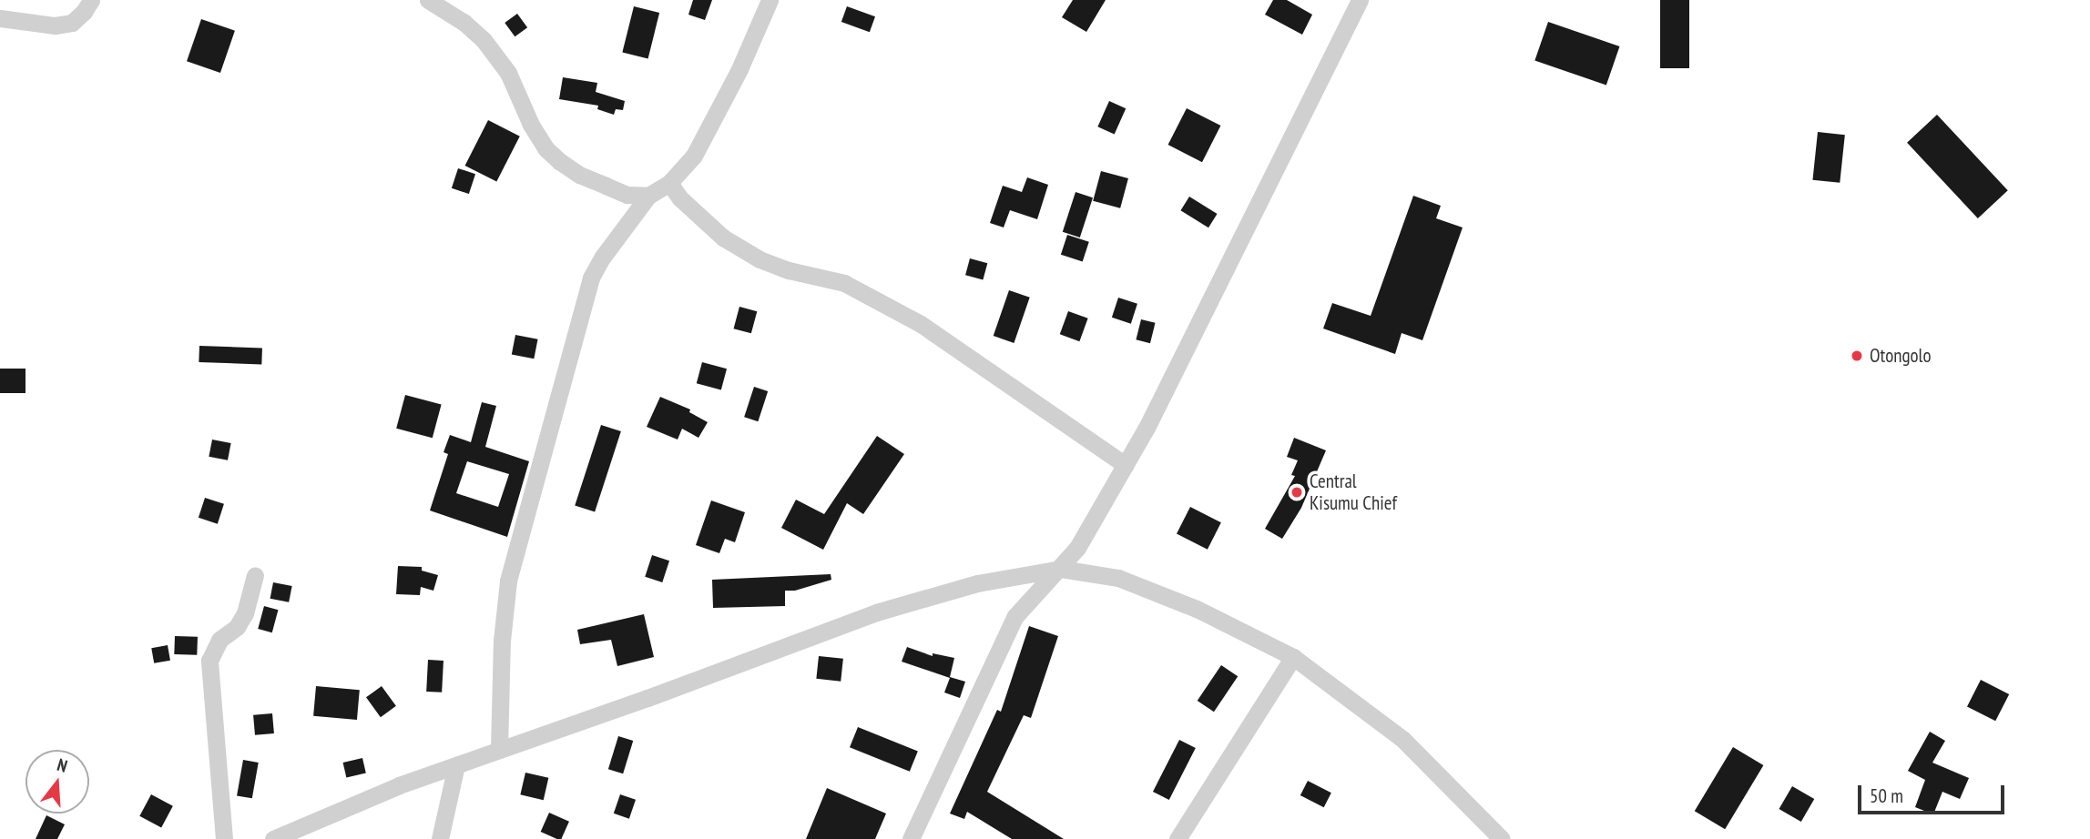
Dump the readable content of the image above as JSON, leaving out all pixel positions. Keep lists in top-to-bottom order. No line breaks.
{"places":["Otongolo","Central Kisumu Chief"],"scale_bar":"50 m","north":"top"}
